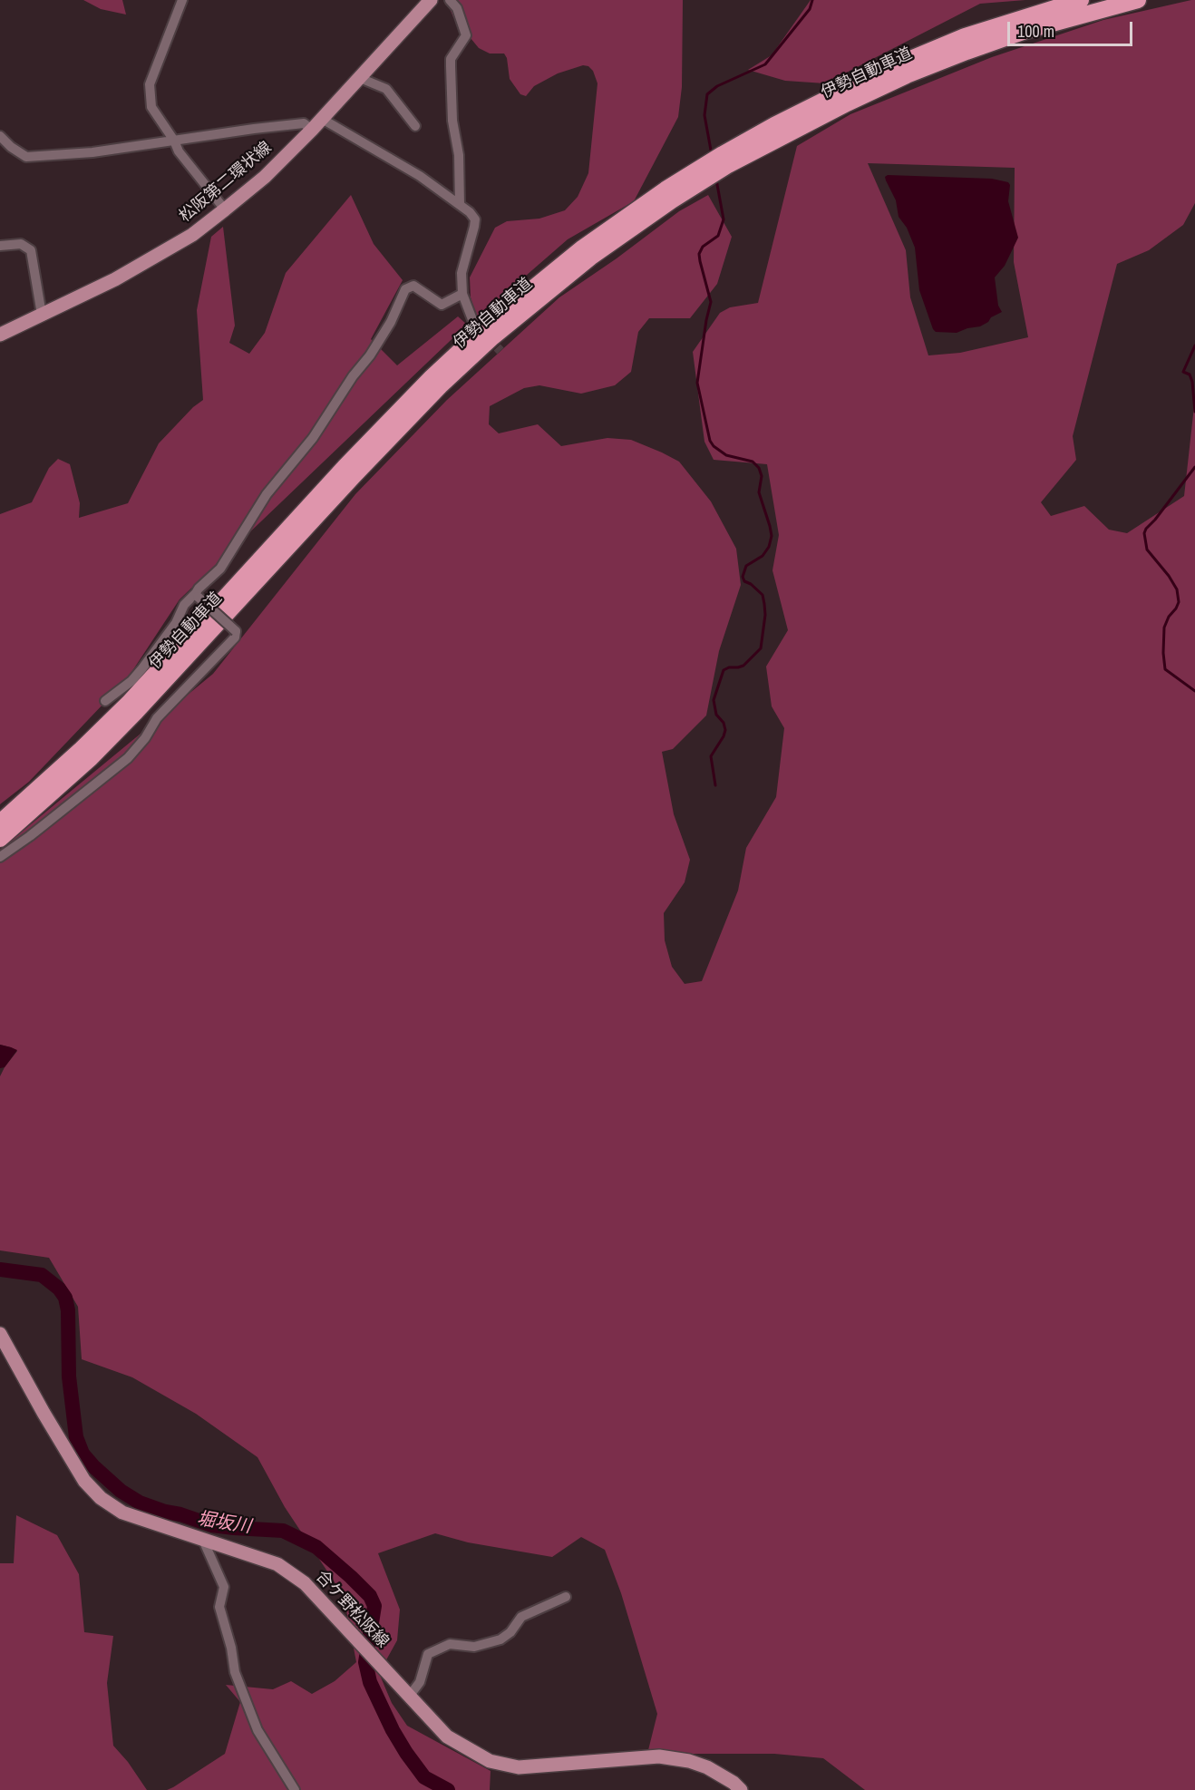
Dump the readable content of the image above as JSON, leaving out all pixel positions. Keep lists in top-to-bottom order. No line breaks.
{"streets":{"highway":["伊勢自動車道"],"main road":["松阪第二環状線","合ケ野松阪線"]},"water":["堀坂川"],"scale_bar":"100 m"}
